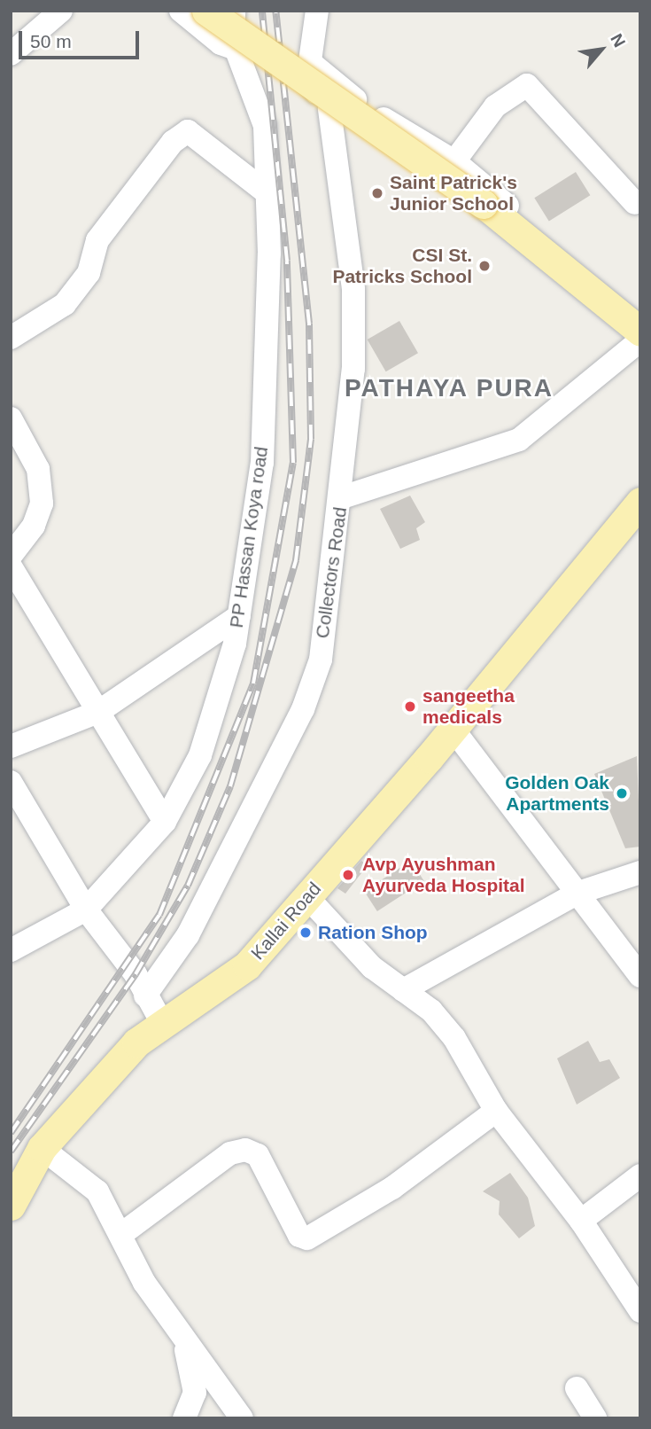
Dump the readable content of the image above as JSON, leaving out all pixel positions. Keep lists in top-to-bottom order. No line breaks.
{"streets":{"main road":["Kallai Road"],"street":["PP Hassan Koya road","Collectors Road"]},"districts":["PATHAYA PURA"],"places":["Saint Patrick's Junior School","CSI St. Patricks School","sangeetha medicals","Golden Oak Apartments","Avp Ayushman Ayurveda Hospital","Ration Shop"],"scale_bar":"50 m","north":"top right"}
